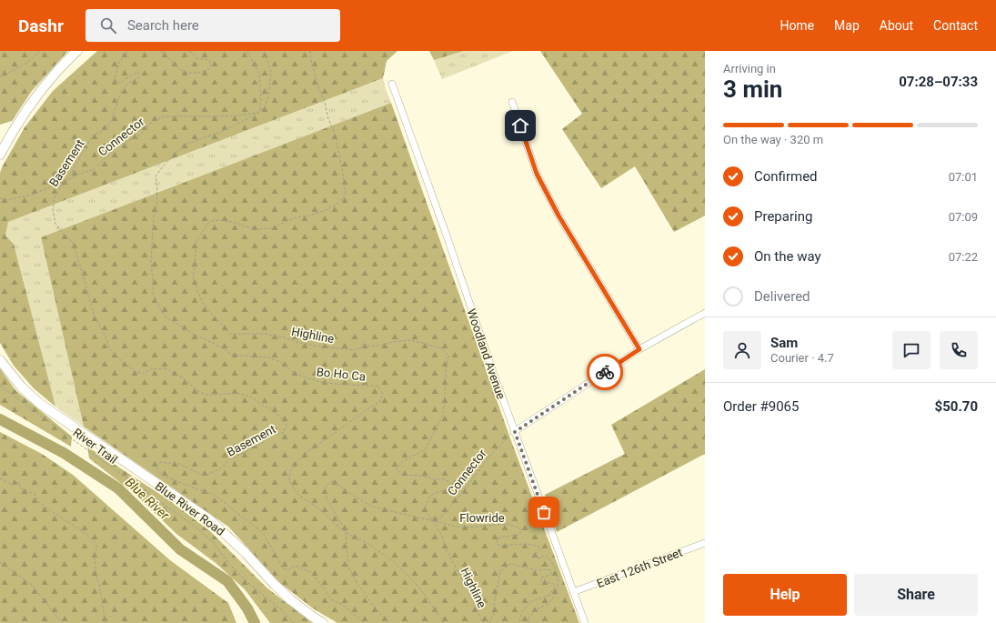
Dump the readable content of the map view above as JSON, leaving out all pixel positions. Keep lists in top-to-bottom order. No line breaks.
{"streets":{"street":["Woodland Avenue","Blue River Road","East 126th Street"],"path":["Connector","Basement","Highline","Bo Ho Ca","River Trail","Flowride"]},"crossings":[["Connector","Basement"],["Connector","Highline"],["Connector","Woodland Avenue"],["Connector","Bo Ho Ca"],["Connector","Flowride"],["Highline","Flowride"],["Woodland Avenue","East 126th Street"]],"water":["Blue River"],"page":{"header":"Dashr","search":"Search here","nav":["Home","Map","About","Contact"],"heading":["3 min","Arriving in","07:28–07:33"],"panel":["Sam","Courier · 4.7","Order #9065","$50.70"],"bar":"On the way · 320 m","list":[["Confirmed","07:01"],["Preparing","07:09"],["On the way","07:22"],"Delivered"],"buttons":["Help","Share"]}}
